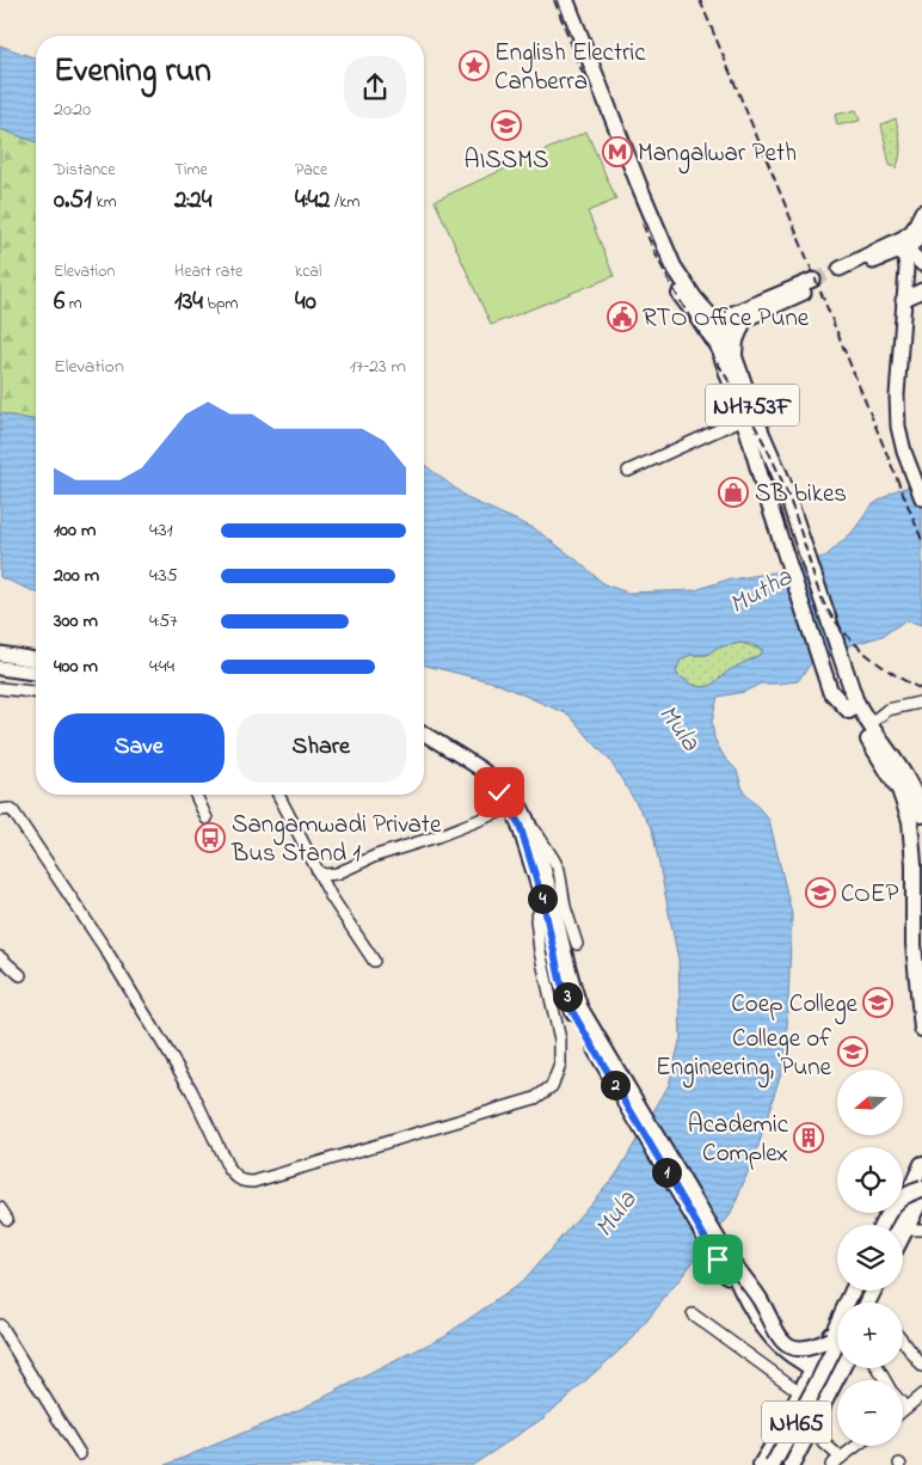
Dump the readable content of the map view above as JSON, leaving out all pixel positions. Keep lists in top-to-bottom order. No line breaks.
{"streets":{"highway":["NH753F","NH65"]},"water":["Mutha","Mula"],"places":{"place":["English Electric Canberra"],"school or university":["AISSMS","COEP","Coep College","College of Engineering, Pune"],"metro station":["Mangalwar Peth"],"public building":["RTO Office Pune"],"shop":["SB bikes"],"bus stop":["Sangamwadi Private Bus Stand 1"],"building":["Academic Complex"]},"north":"left","page":{"heading":["Evening run","20:20"],"stats":[["Distance","0.51 km"],["Time","2:24"],["Pace","4:42 /km"],["Elevation","6 m"],["Heart rate","134 bpm"],["kcal","40"]],"chart":["Elevation","17–23 m"],"list":[{"name":"100 m","note":"4:31"},{"name":"200 m","note":"4:35"},{"name":"300 m","note":"4:57"},{"name":"400 m","note":"4:44"}],"buttons":["Save","Share"],"pins":["4","3","2","1"],"map_buttons":["+","−"]}}
